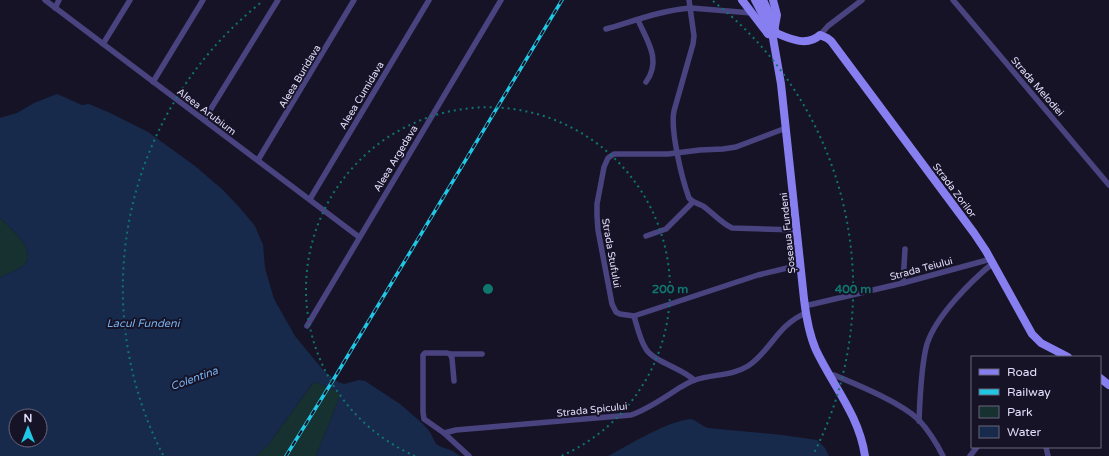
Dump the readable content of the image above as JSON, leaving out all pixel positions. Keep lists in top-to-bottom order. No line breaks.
{"streets":{"main road":["Strada Zorilor","Șoseaua Fundeni"],"street":["Aleea Buridava","Strada Melodiei","Aleea Cumidava","Aleea Arubium","Aleea Argedava","Strada Stufului","Strada Teiului","Strada Spicului"]},"crossings":[["Aleea Buridava","Aleea Arubium"],["Aleea Cumidava","Aleea Arubium"],["Aleea Arubium","Aleea Argedava"],["Strada Zorilor","Strada Teiului"],["Șoseaua Fundeni","Strada Teiului"],["Șoseaua Fundeni","Strada Spicului"]],"water":["Lacul Fundeni","Colentina"],"legend":["Road","Railway","Park","Water"],"north":"top","rings":["200 m","400 m"]}
